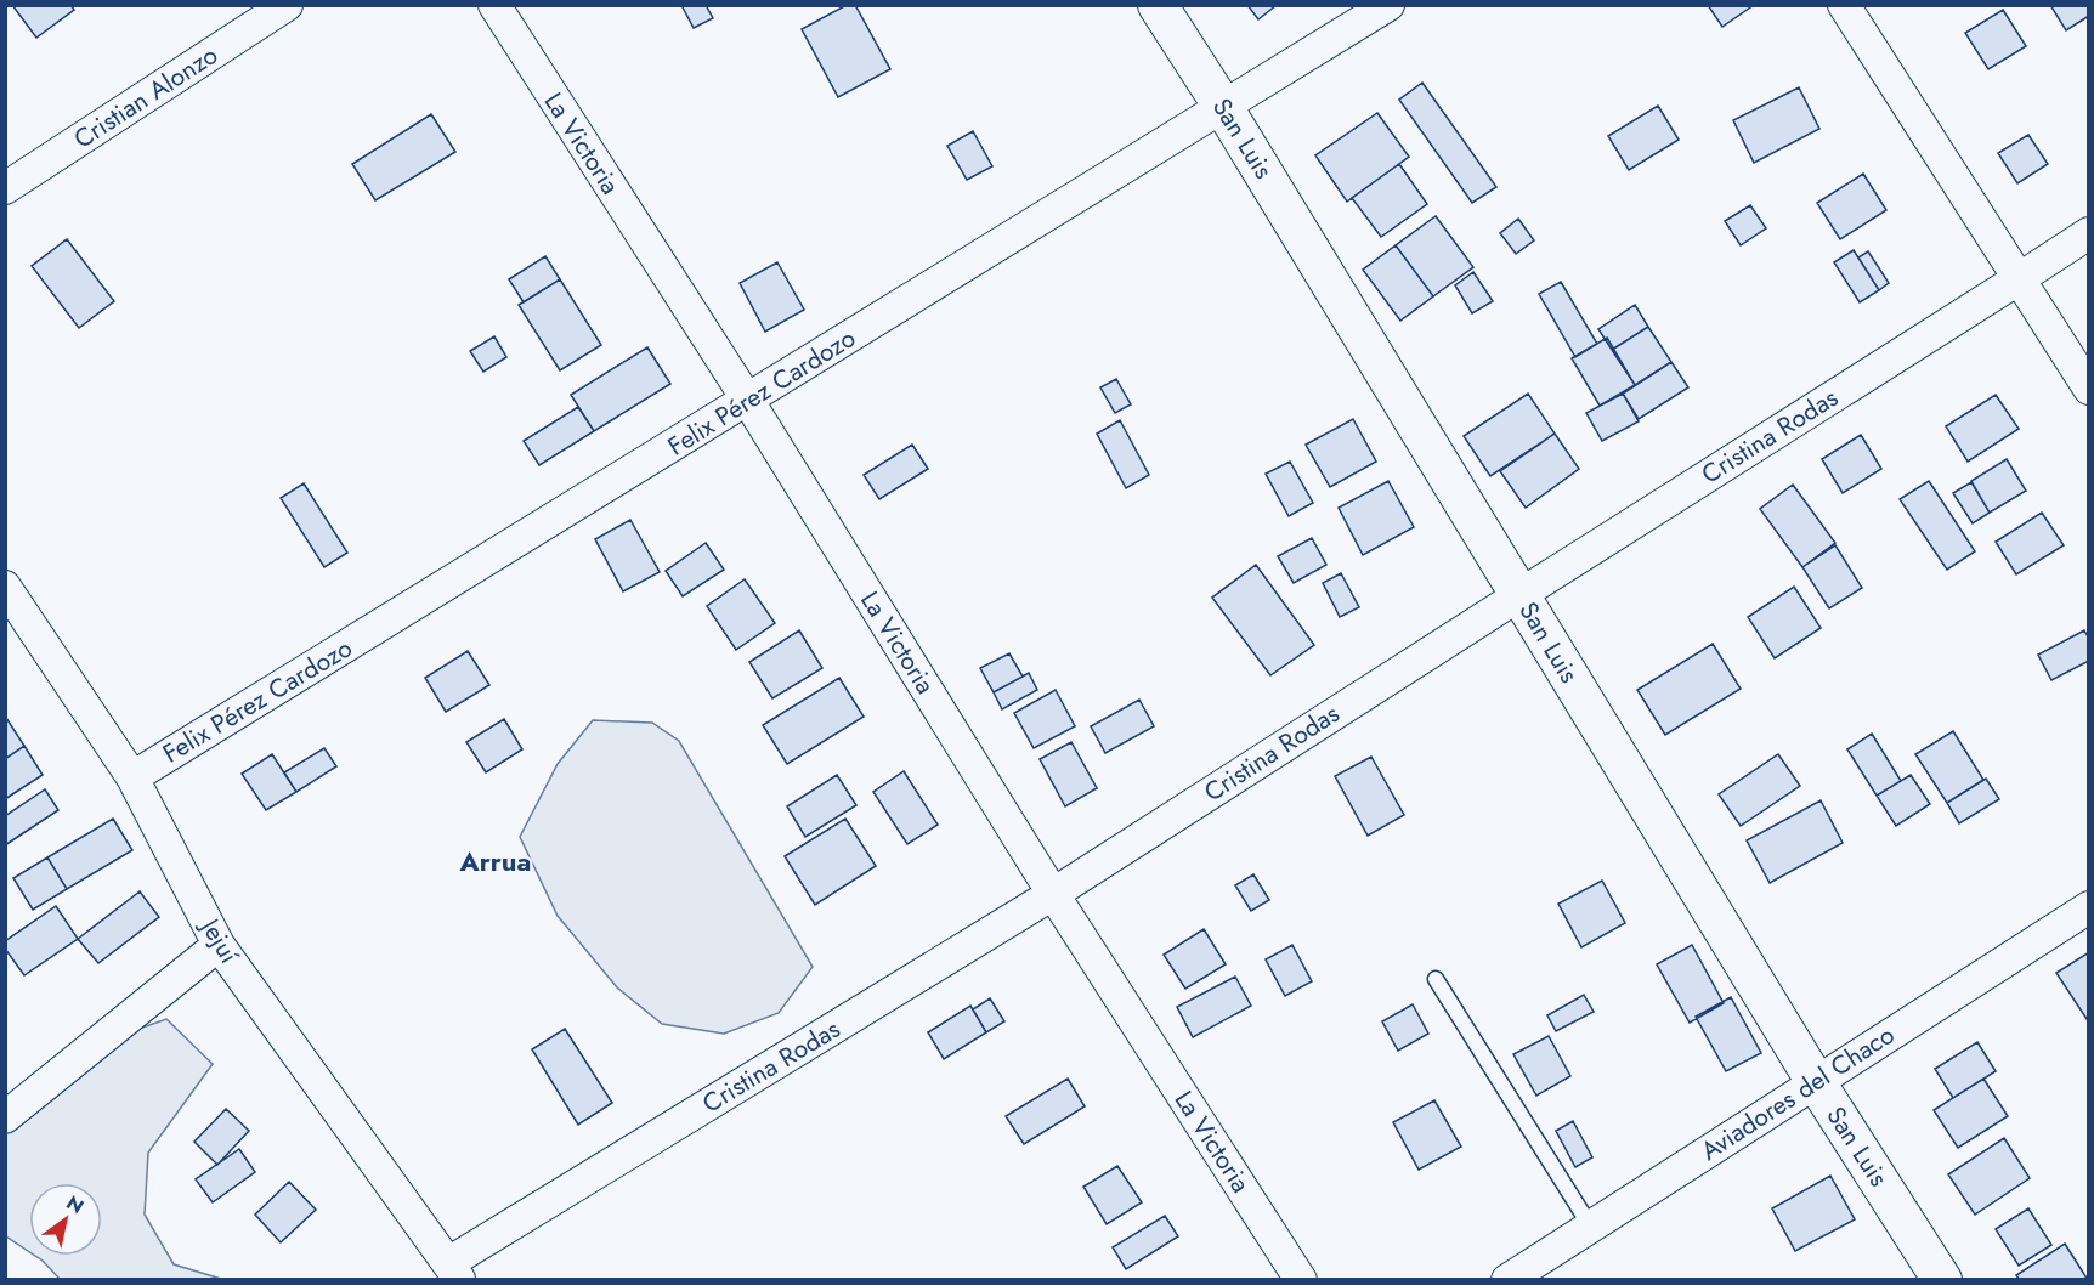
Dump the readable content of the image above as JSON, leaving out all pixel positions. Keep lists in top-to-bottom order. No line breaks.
{"streets":{"street":["Cristian Alonzo","San Luis","La Victoria","Felix Pérez Cardozo","Cristina Rodas","Jejuí","Aviadores del Chaco"]},"crossings":[["San Luis","Felix Pérez Cardozo"],["San Luis","Cristina Rodas"],["San Luis","Aviadores del Chaco"],["La Victoria","Felix Pérez Cardozo"],["La Victoria","Cristina Rodas"],["Felix Pérez Cardozo","Jejuí"],["Cristina Rodas","Jejuí"]],"districts":["Arrua"],"north":"top right"}
